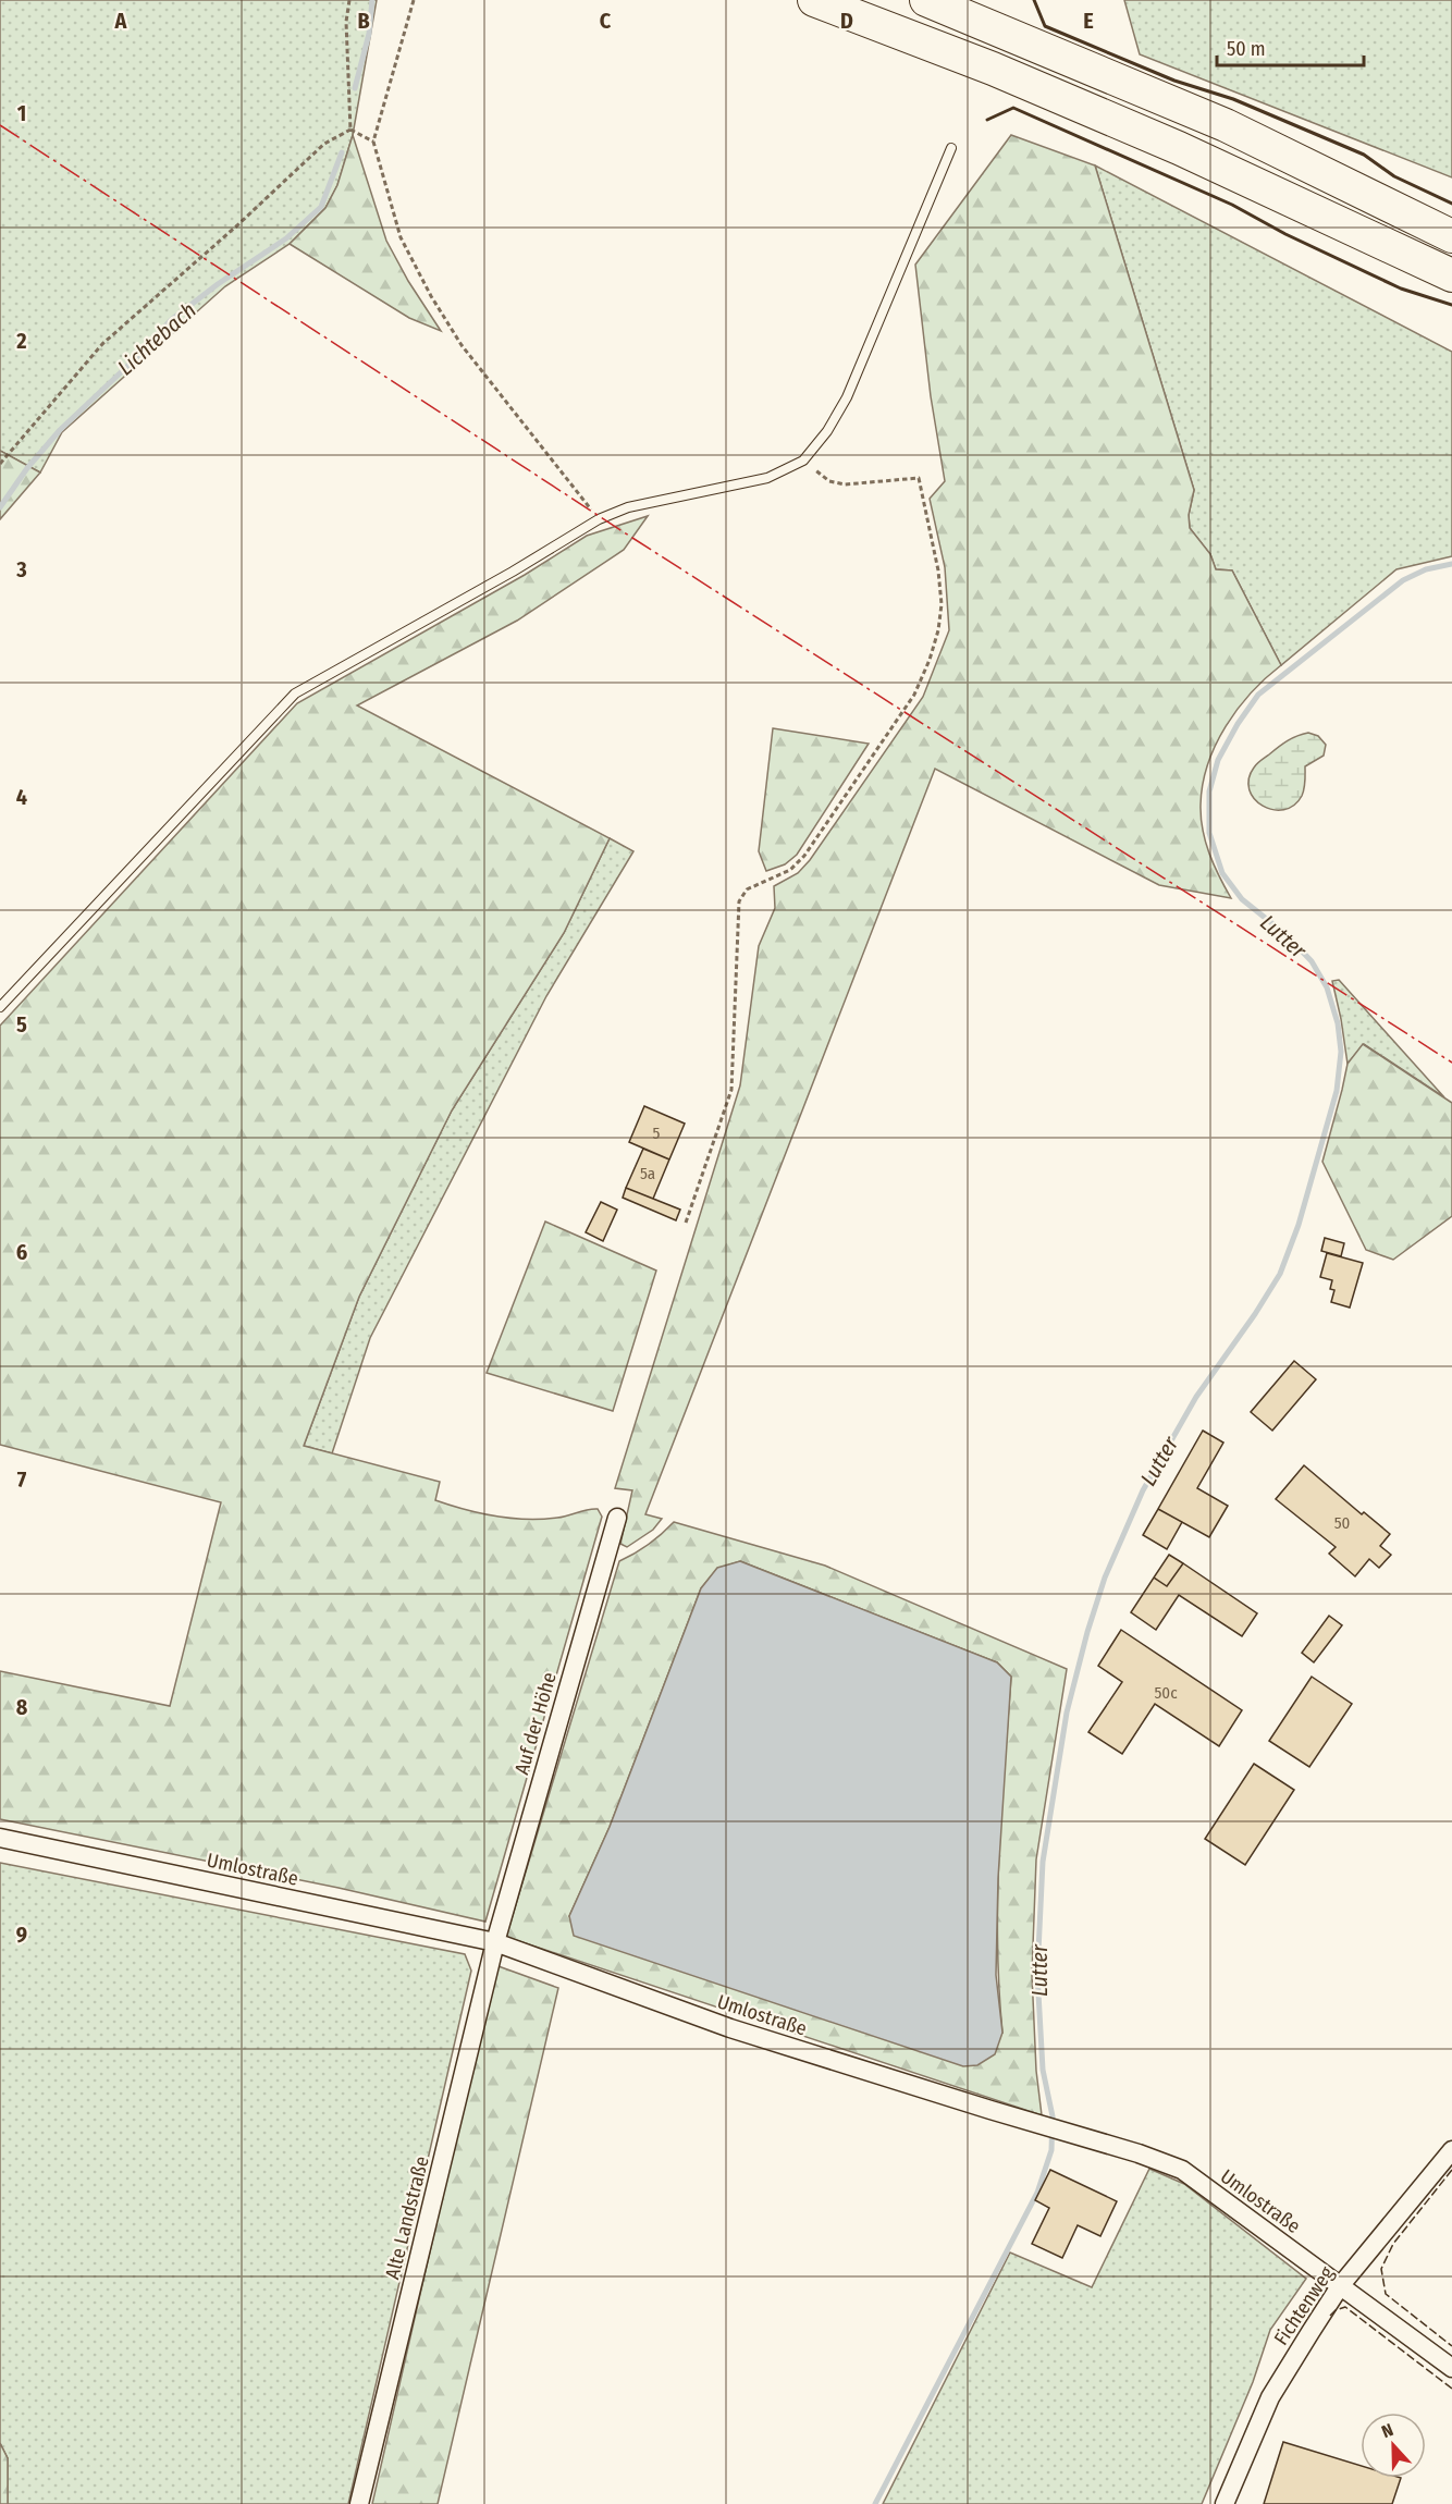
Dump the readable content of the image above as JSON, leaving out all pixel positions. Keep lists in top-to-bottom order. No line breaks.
{"streets":{"street":["Auf der Höhe","Umlostraße","Alte Landstraße","Fichtenweg"]},"crossings":[["Auf der Höhe","Umlostraße"],["Auf der Höhe","Alte Landstraße"],["Umlostraße","Alte Landstraße"],["Umlostraße","Fichtenweg"]],"water":["Lichtebach","Lutter"],"house_numbers":["5","5a","50","50c"],"scale_bar":"50 m","north":"top","grid":{"columns":["A","B","C","D","E"],"rows":["1","2","3","4","5","6","7","8","9"]}}
